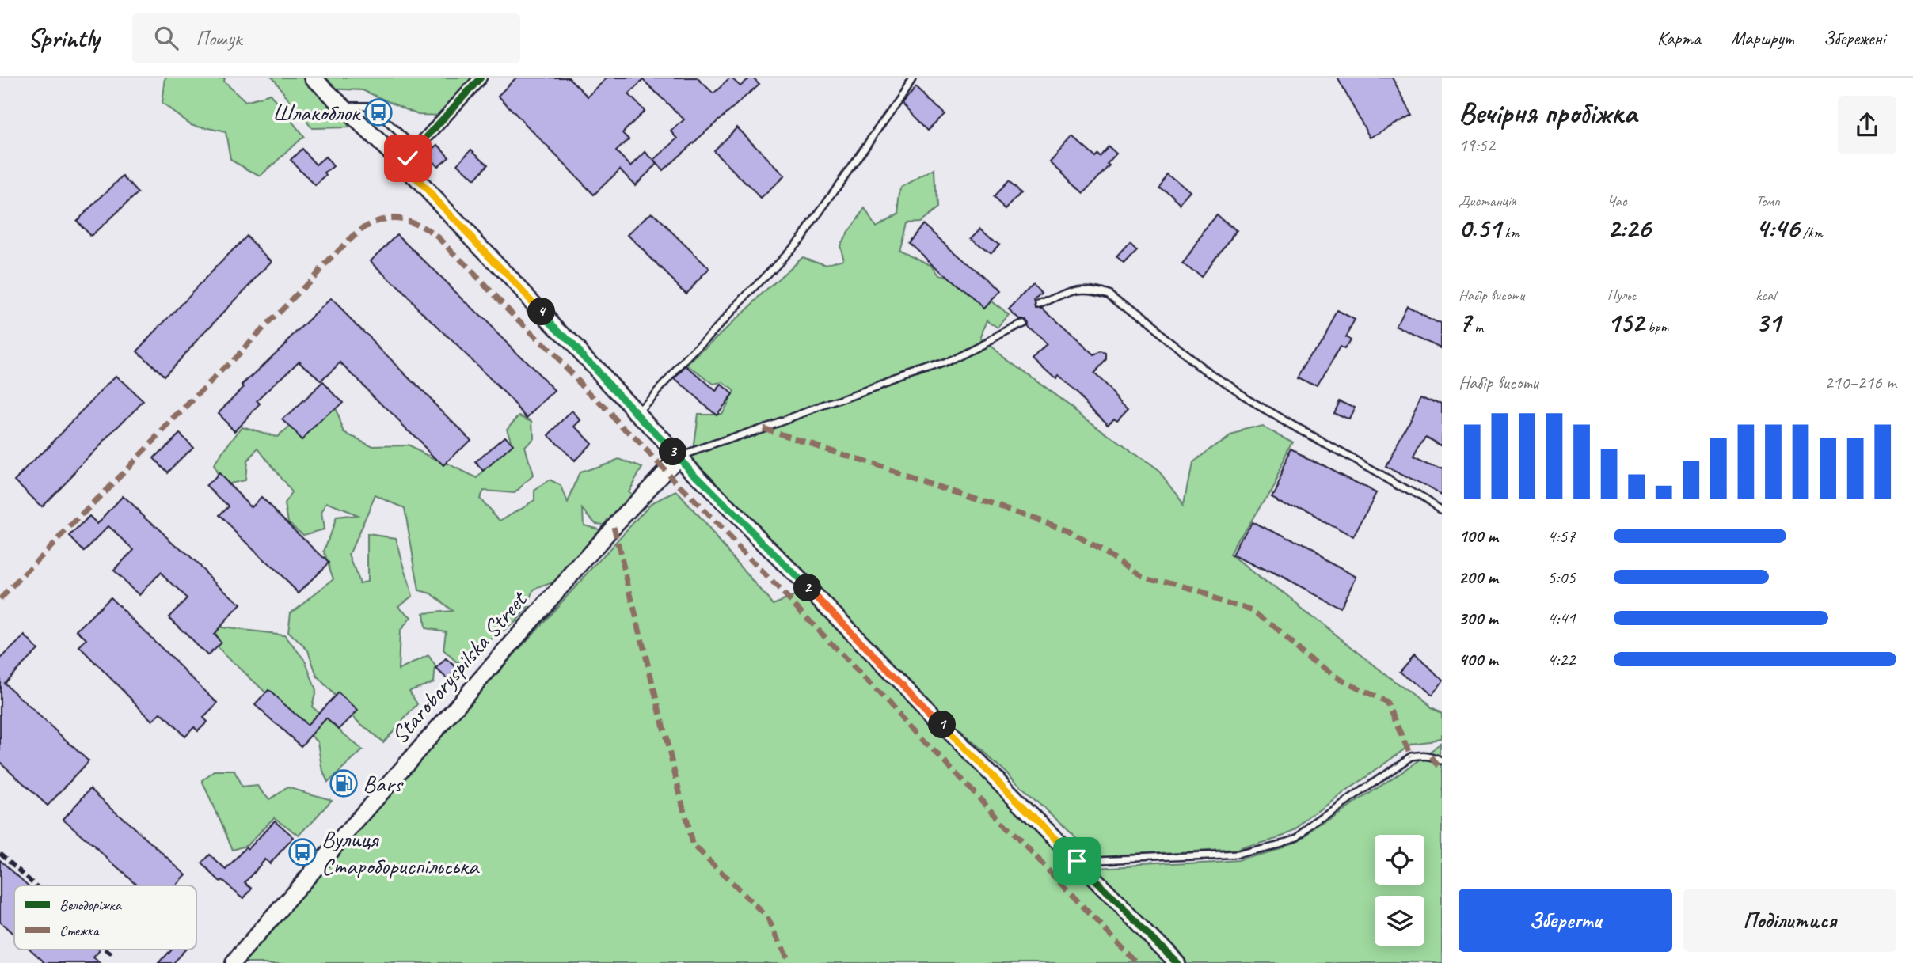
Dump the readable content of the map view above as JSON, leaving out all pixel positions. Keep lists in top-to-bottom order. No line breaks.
{"streets":{"main road":["Staroboryspilska Street"]},"places":{"bus stop":["Шлакоблок","Вулиця Старобориспільська"],"fuel station":["Bars"]},"legend":["Велодоріжка","Стежка"],"page":{"header":"Sprintly","search":"Пошук","nav":["Карта","Маршрут","Збережені"],"heading":["Вечірня пробіжка","19:52"],"stats":[["Дистанція","0.51 km"],["Час","2:26"],["Темп","4:46 /km"],["Набір висоти","7 m"],["Пульс","152 bpm"],["kcal","31"]],"pins":["4","3","2","1"],"chart":["Набір висоти","210–216 m"],"list":[{"name":"100 m","note":"4:57"},{"name":"200 m","note":"5:05"},{"name":"300 m","note":"4:41"},{"name":"400 m","note":"4:22"}],"buttons":["Зберегти","Поділитися"]}}
